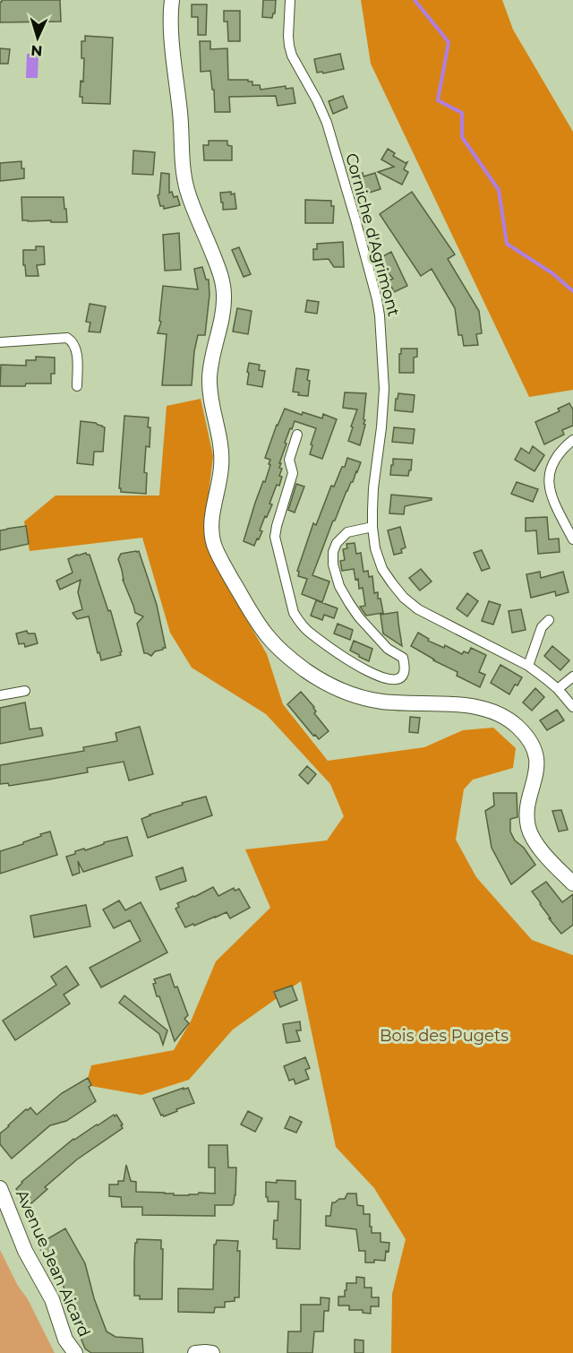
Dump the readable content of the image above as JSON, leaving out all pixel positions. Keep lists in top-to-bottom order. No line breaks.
{"streets":{"main road":["Avenue Jean Aicard"],"street":["Corniche d'Agrimont"]},"parks":["Bois des Pugets"],"north":"bottom"}
